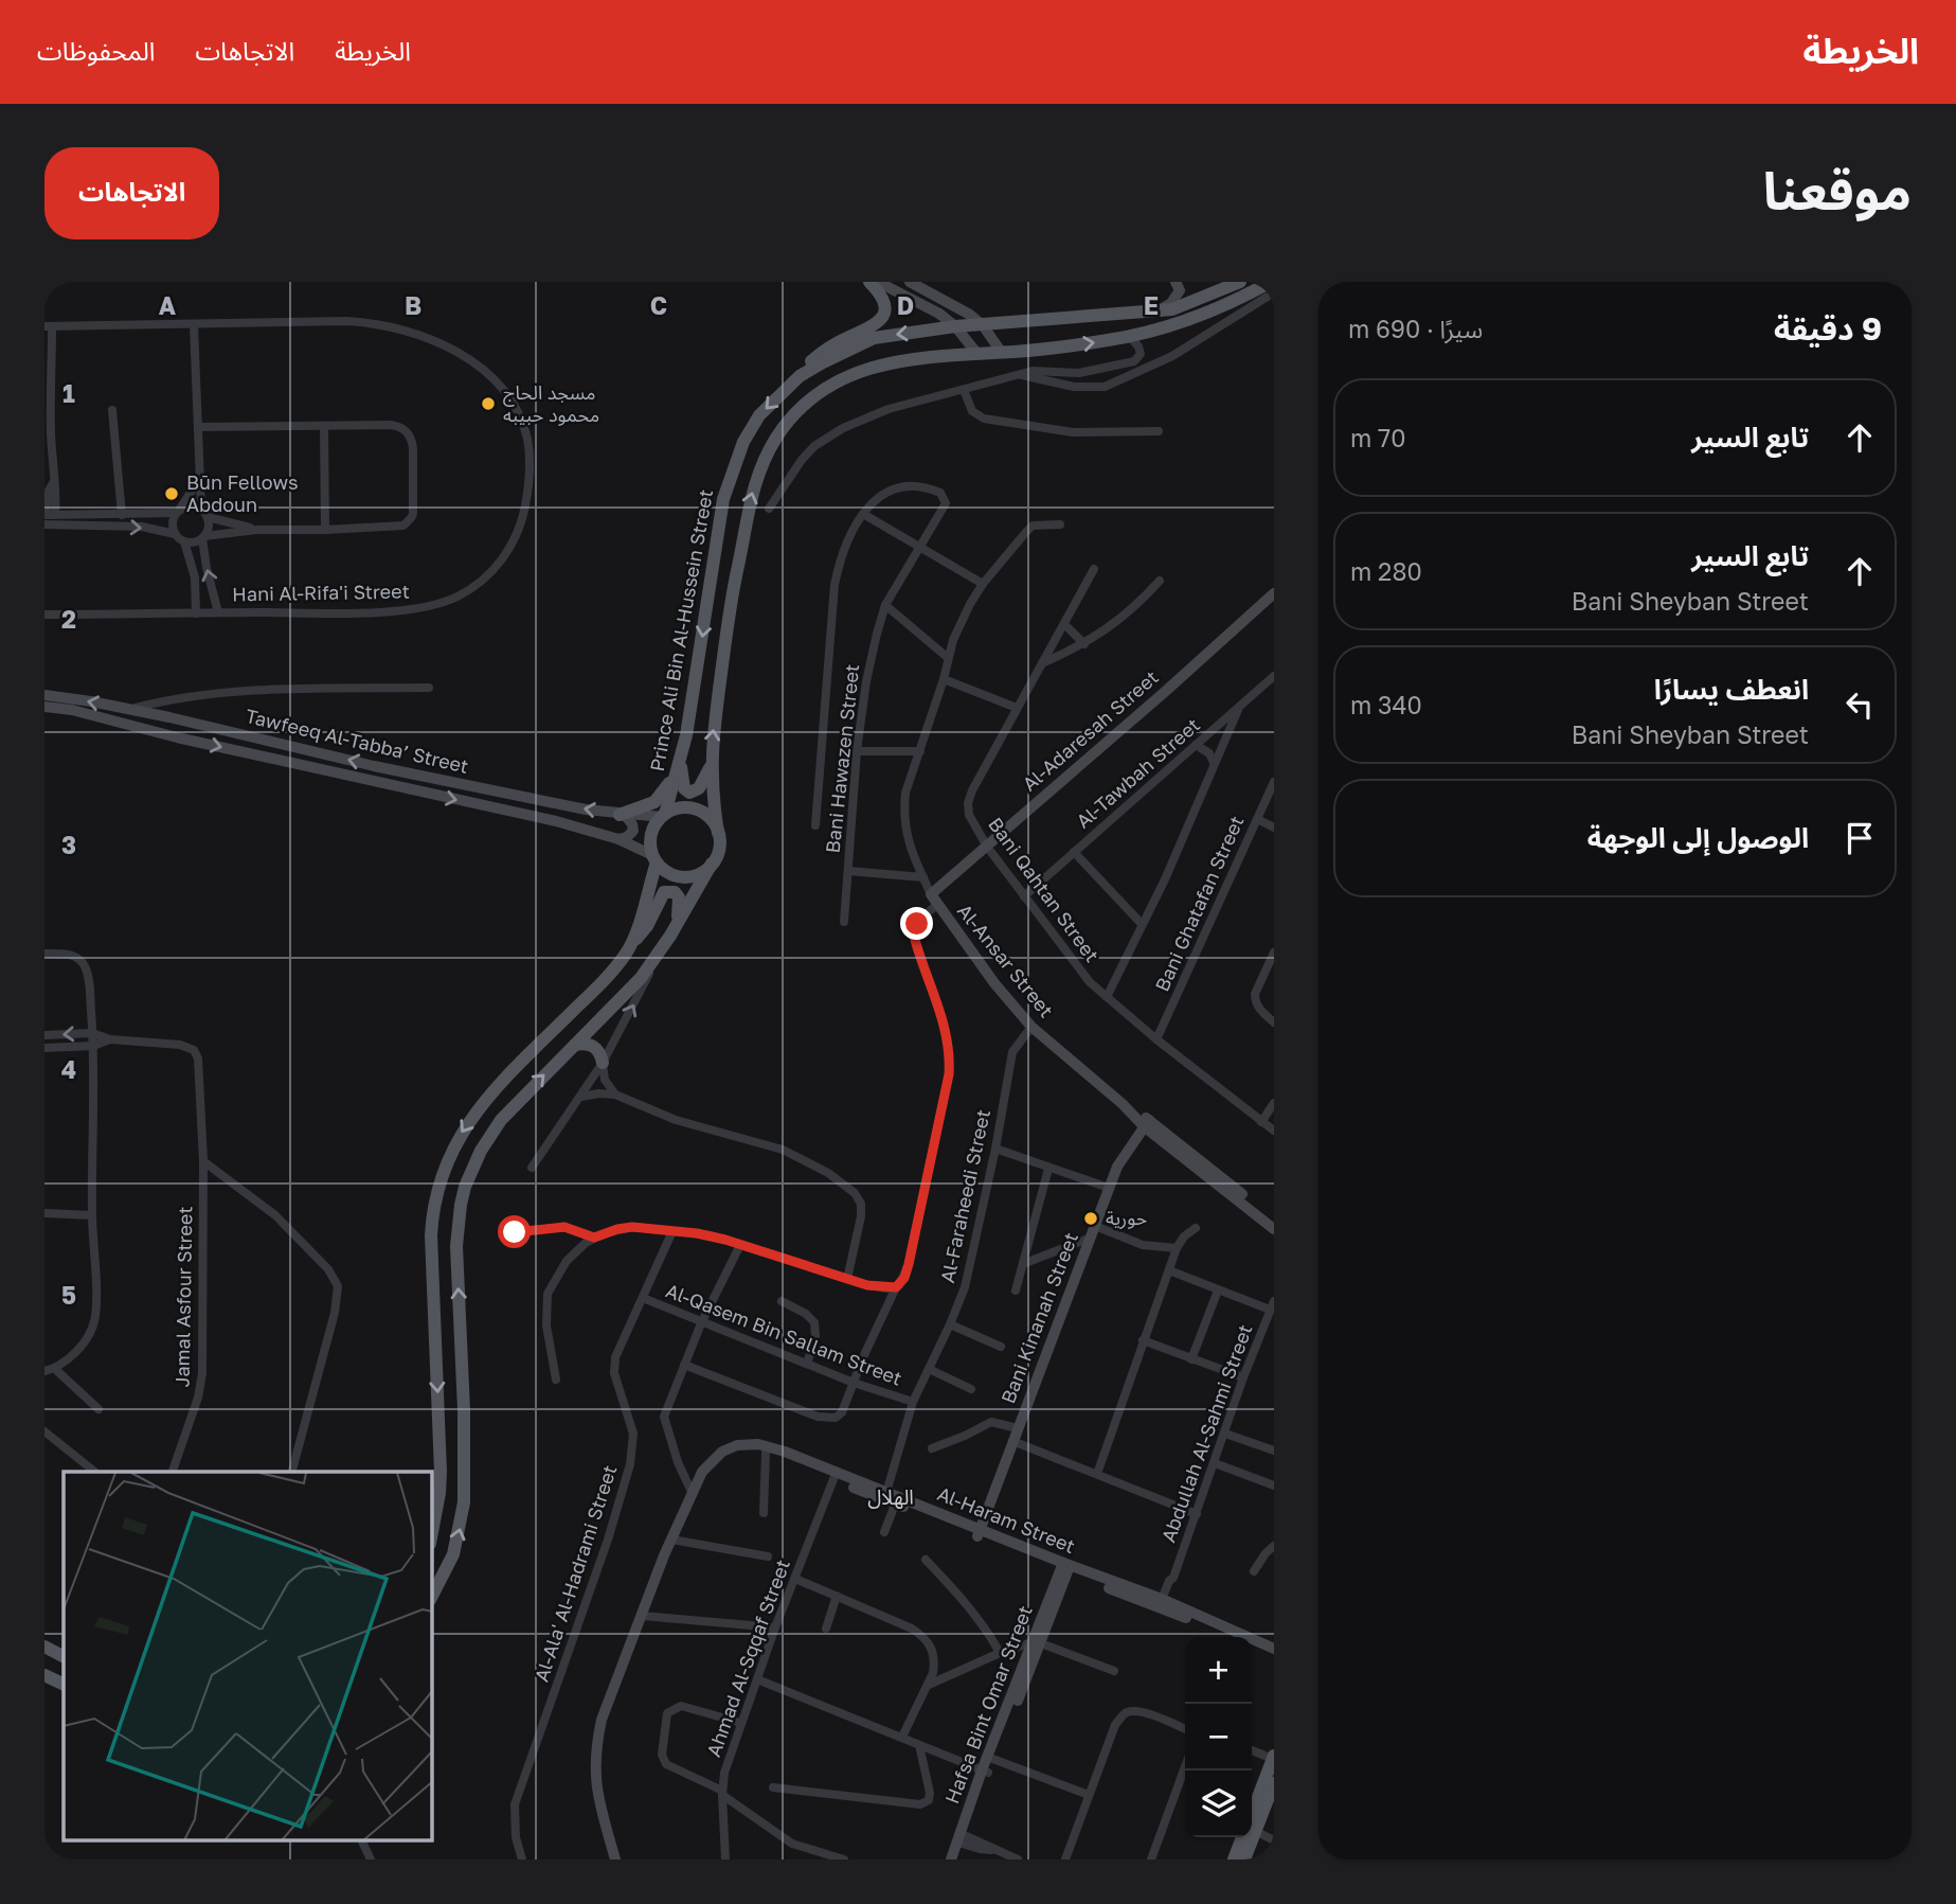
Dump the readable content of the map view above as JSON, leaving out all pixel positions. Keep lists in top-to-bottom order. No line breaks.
{"streets":{"main road":["Prince Ali Bin Al-Hussein Street"],"street":["Hani Al-Rifa'i Street","Al-Adaresah Street","Tawfeeq Al-Tabba’ Street","Bani Hawazen Street","Al-Tawbah Street","Bani Qahtan Street","Bani Ghatafan Street","Al-Ansar Street","Al-Faraheedi Street","Jamal Asfour Street","Bani Kinanah Street","Al-Qasem Bin Sallam Street","Abdullah Al-Sahmi Street","Al-Haram Street","Al-Ala' Al-Hadrami Street","Ahmad Al-Sqqaf Street","Hafsa Bint Omar Street"]},"crossings":[["Prince Ali Bin Al-Hussein Street","Tawfeeq Al-Tabba’ Street"],["Al-Adaresah Street","Bani Qahtan Street"],["Al-Adaresah Street","Al-Ansar Street"],["Al-Tawbah Street","Bani Qahtan Street"],["Bani Qahtan Street","Bani Ghatafan Street"],["Al-Ansar Street","Al-Faraheedi Street"],["Al-Ansar Street","Bani Kinanah Street"],["Al-Faraheedi Street","Al-Qasem Bin Sallam Street"],["Al-Faraheedi Street","Al-Haram Street"],["Bani Kinanah Street","Al-Haram Street"],["Al-Qasem Bin Sallam Street","Al-Ala' Al-Hadrami Street"],["Abdullah Al-Sahmi Street","Al-Haram Street"],["Al-Haram Street","Ahmad Al-Sqqaf Street"],["Al-Haram Street","Hafsa Bint Omar Street"]],"one_way":["Prince Ali Bin Al-Hussein Street"],"districts":["الهلال"],"places":["مسجد الحاج محمود حبيبه","Būn Fellows Abdoun","حورية"],"page":{"header":"الخريطة","nav":["الخريطة","الاتجاهات","المحفوظات"],"title":"موقعنا","buttons":"الاتجاهات","heading":["9 دقيقة","سيرًا · 690 m"],"list":[["تابع السير","70 m"],["تابع السير","Bani Sheyban Street","280 m"],["انعطف يسارًا","Bani Sheyban Street","340 m"],"الوصول إلى الوجهة"],"map_buttons":["+","−"]},"grid":{"columns":["A","B","C","D","E"],"rows":["1","2","3","4","5"]}}
